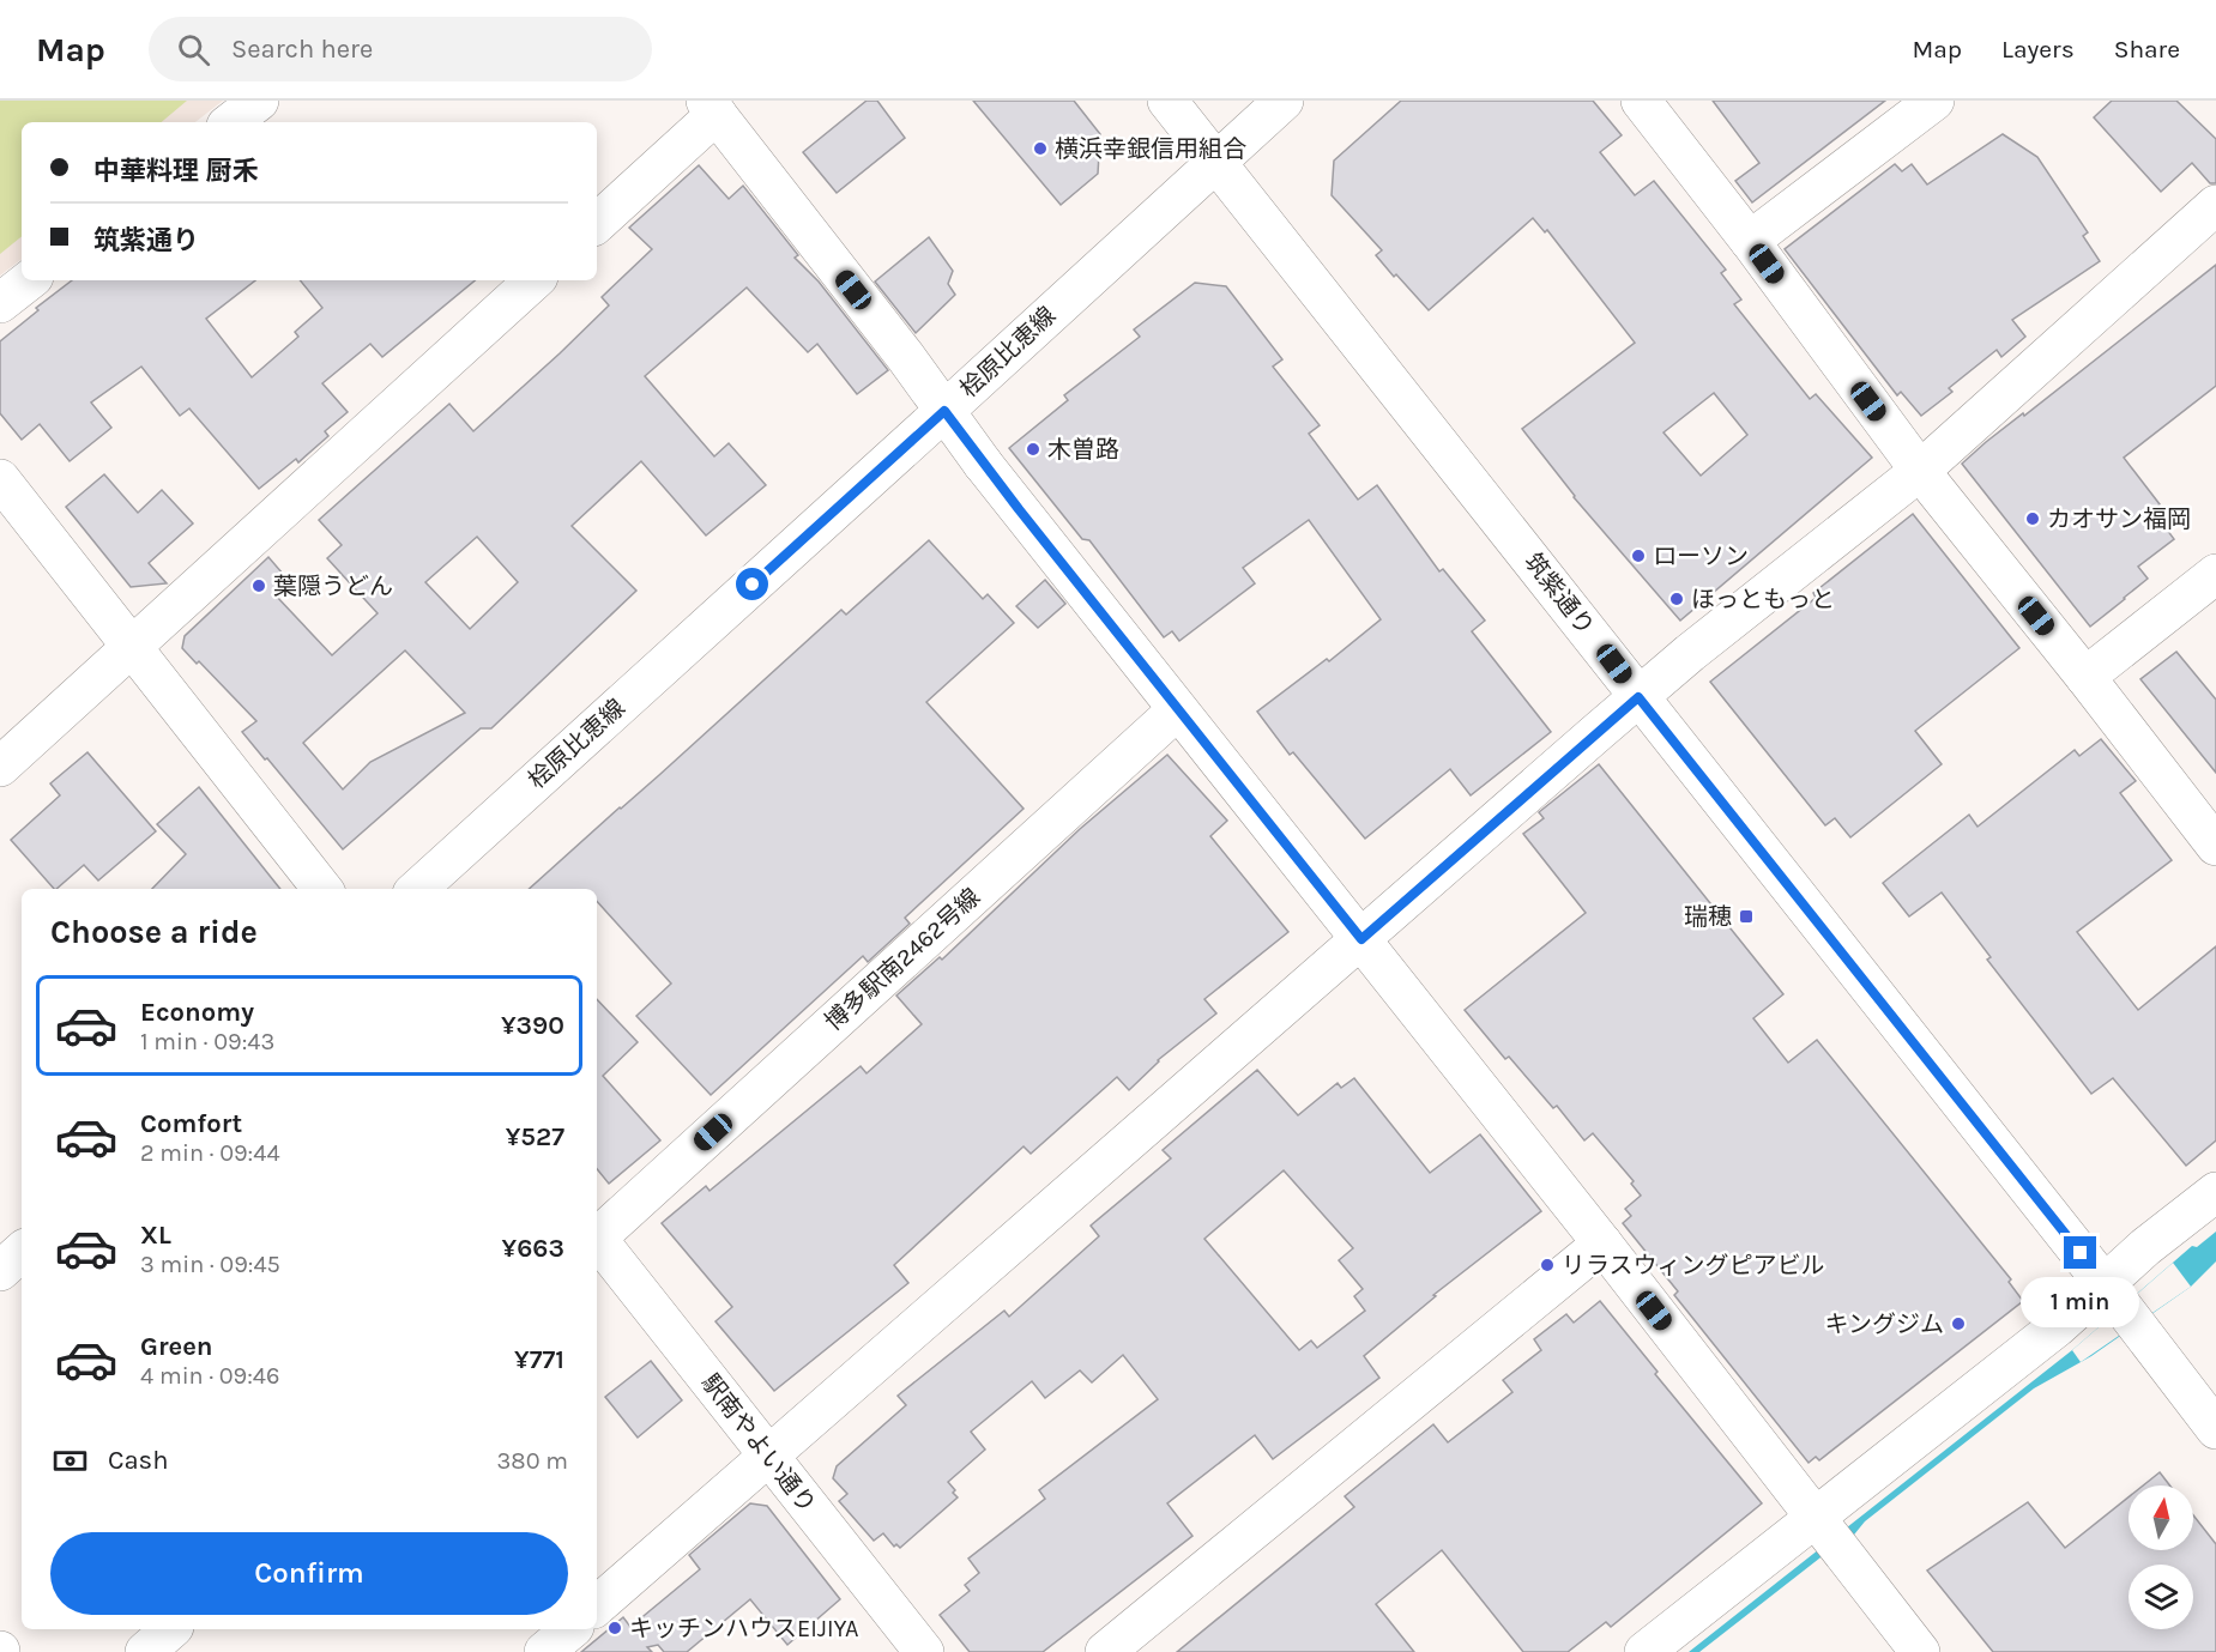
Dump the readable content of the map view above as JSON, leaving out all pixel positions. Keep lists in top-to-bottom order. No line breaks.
{"streets":{"street":["桧原比恵線","筑紫通り","博多駅南2462号線","駅南やよい通り"]},"crossings":[["桧原比恵線","筑紫通り"]],"places":{"other":["横浜幸銀信用組合","木曽路","カオサン福岡","ローソン","葉隠うどん","ほっともっと","リラスウィングピアビル","キングジム","キッチンハウスEIJIYA"],"transit":["瑞穂"]},"north":"top","page":{"header":"Map","search":"Search here","nav":["Map","Layers","Share"],"banner":["中華料理 厨禾","筑紫通り"],"heading":"Choose a ride","list":[{"name":"Economy","note":"1 min · 09:43","value":"¥390"},{"name":"Comfort","note":"2 min · 09:44","value":"¥527"},{"name":"XL","note":"3 min · 09:45","value":"¥663"},{"name":"Green","note":"4 min · 09:46","value":"¥771"}],"bubble":"1 min","pay":["Cash","380 m"],"buttons":"Confirm"}}
